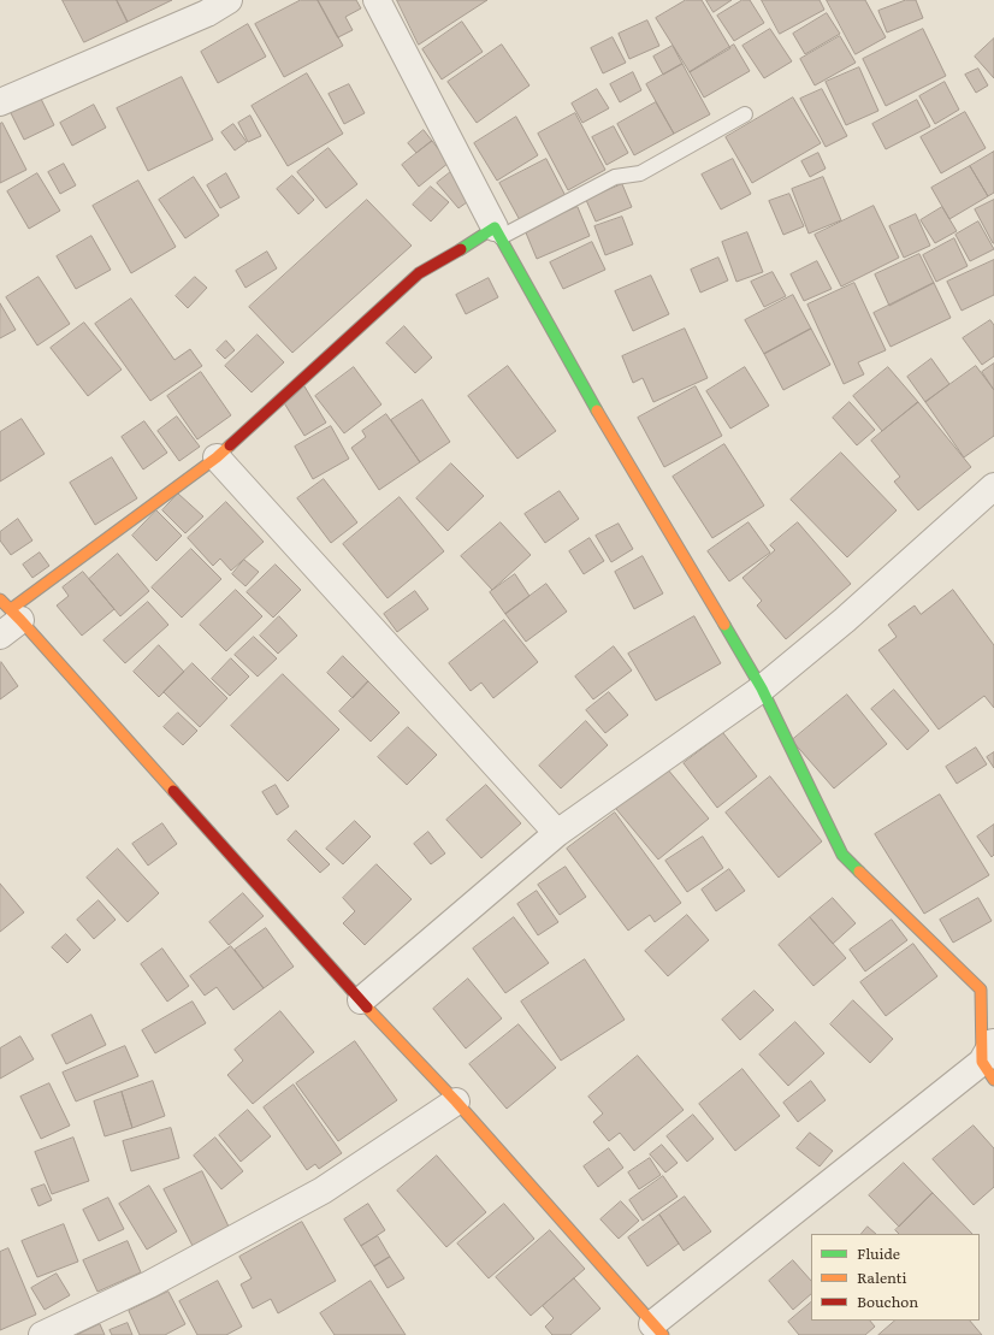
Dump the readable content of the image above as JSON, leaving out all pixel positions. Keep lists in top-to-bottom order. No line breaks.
{"legend":["Fluide","Ralenti","Bouchon"]}
